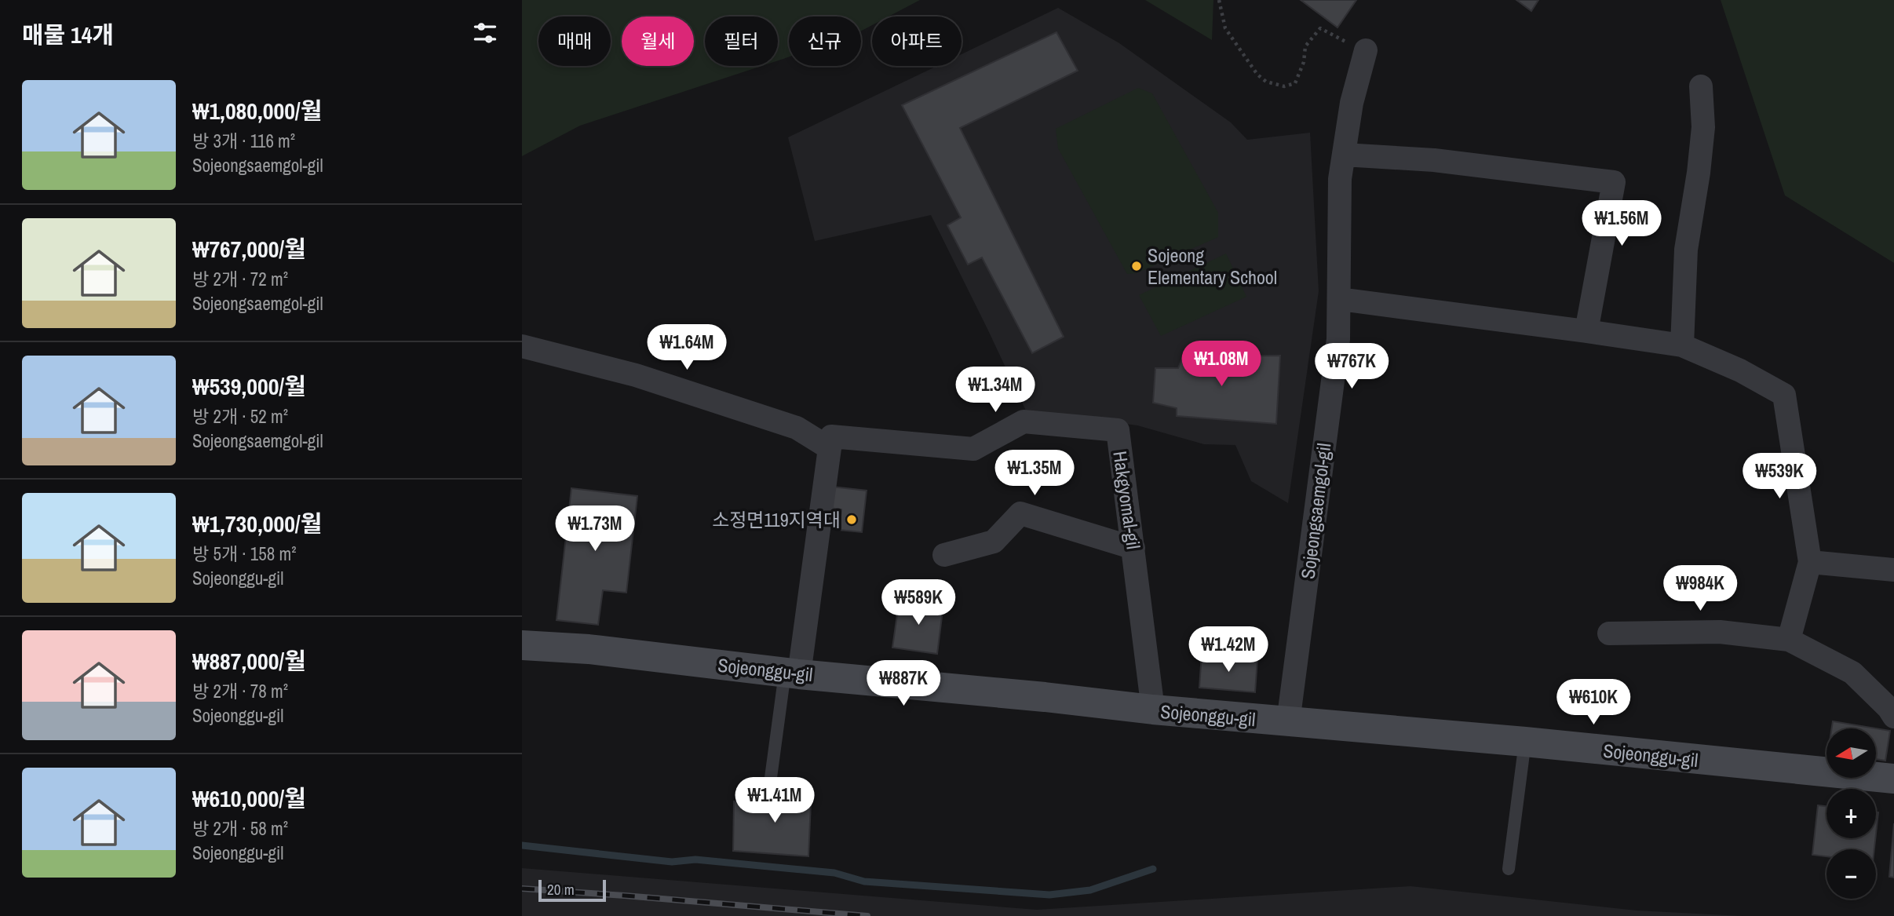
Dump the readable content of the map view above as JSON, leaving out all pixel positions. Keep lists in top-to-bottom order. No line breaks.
{"streets":{"street":["Hakgyomal-gil","Sojeongsaemgol-gil","Sojeonggu-gil"]},"crossings":[["Hakgyomal-gil","Sojeonggu-gil"],["Sojeongsaemgol-gil","Sojeonggu-gil"]],"places":["Sojeong Elementary School","소정면119지역대"],"scale_bar":"20 m","north":"left","page":{"heading":"매물 14개","chip":["매매","월세","필터","신규","아파트"],"list":[{"name":"₩1,080,000/월","note":"방 3개 · 116 m² · Sojeongsaemgol-gil"},{"name":"₩767,000/월","note":"방 2개 · 72 m² · Sojeongsaemgol-gil"},{"name":"₩539,000/월","note":"방 2개 · 52 m² · Sojeongsaemgol-gil"},{"name":"₩1,730,000/월","note":"방 5개 · 158 m² · Sojeonggu-gil"},{"name":"₩887,000/월","note":"방 2개 · 78 m² · Sojeonggu-gil"},{"name":"₩610,000/월","note":"방 2개 · 58 m² · Sojeonggu-gil"}],"price":["₩1.56M","₩1.64M","₩1.08M","₩767K","₩1.34M","₩1.35M","₩539K","₩1.73M","₩984K","₩589K","₩1.42M","₩887K","₩610K","₩1.41M"],"map_buttons":["+","−"],"scale":"20 m"}}
